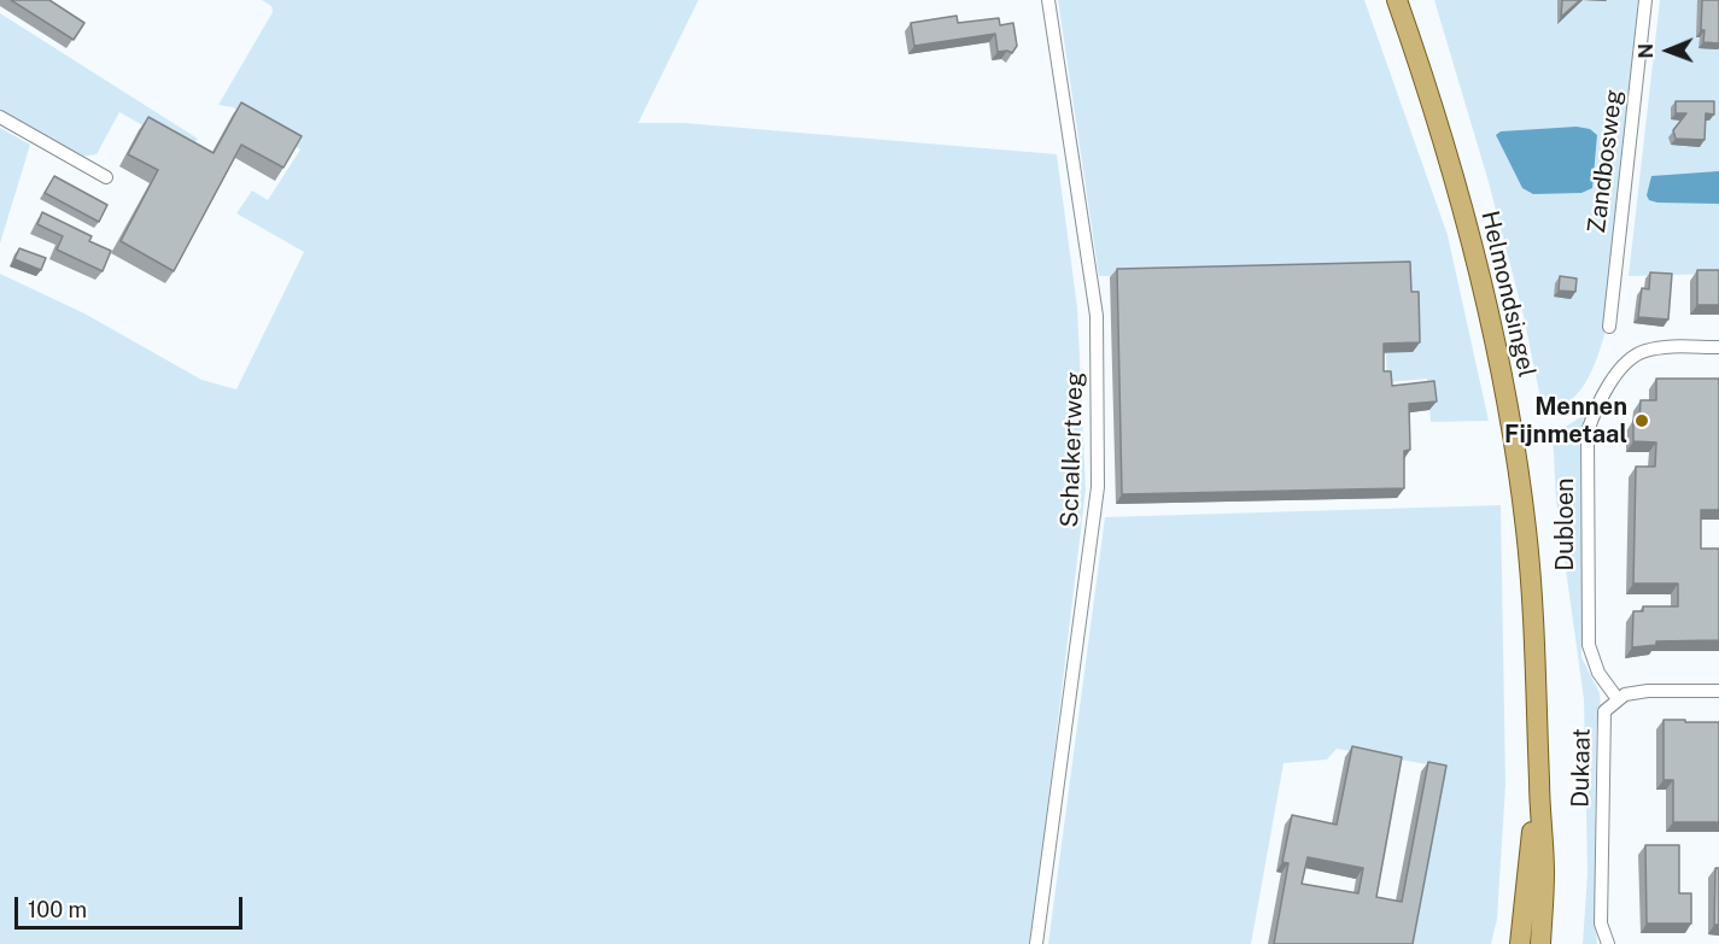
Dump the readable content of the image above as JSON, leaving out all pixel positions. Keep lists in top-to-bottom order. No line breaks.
{"streets":{"main road":["Helmondsingel"],"street":["Zandbosweg","Schalkertweg","Dubloen","Dukaat"]},"crossings":[["Dubloen","Dukaat"]],"places":["Mennen Fijnmetaal"],"scale_bar":"100 m","north":"left"}
